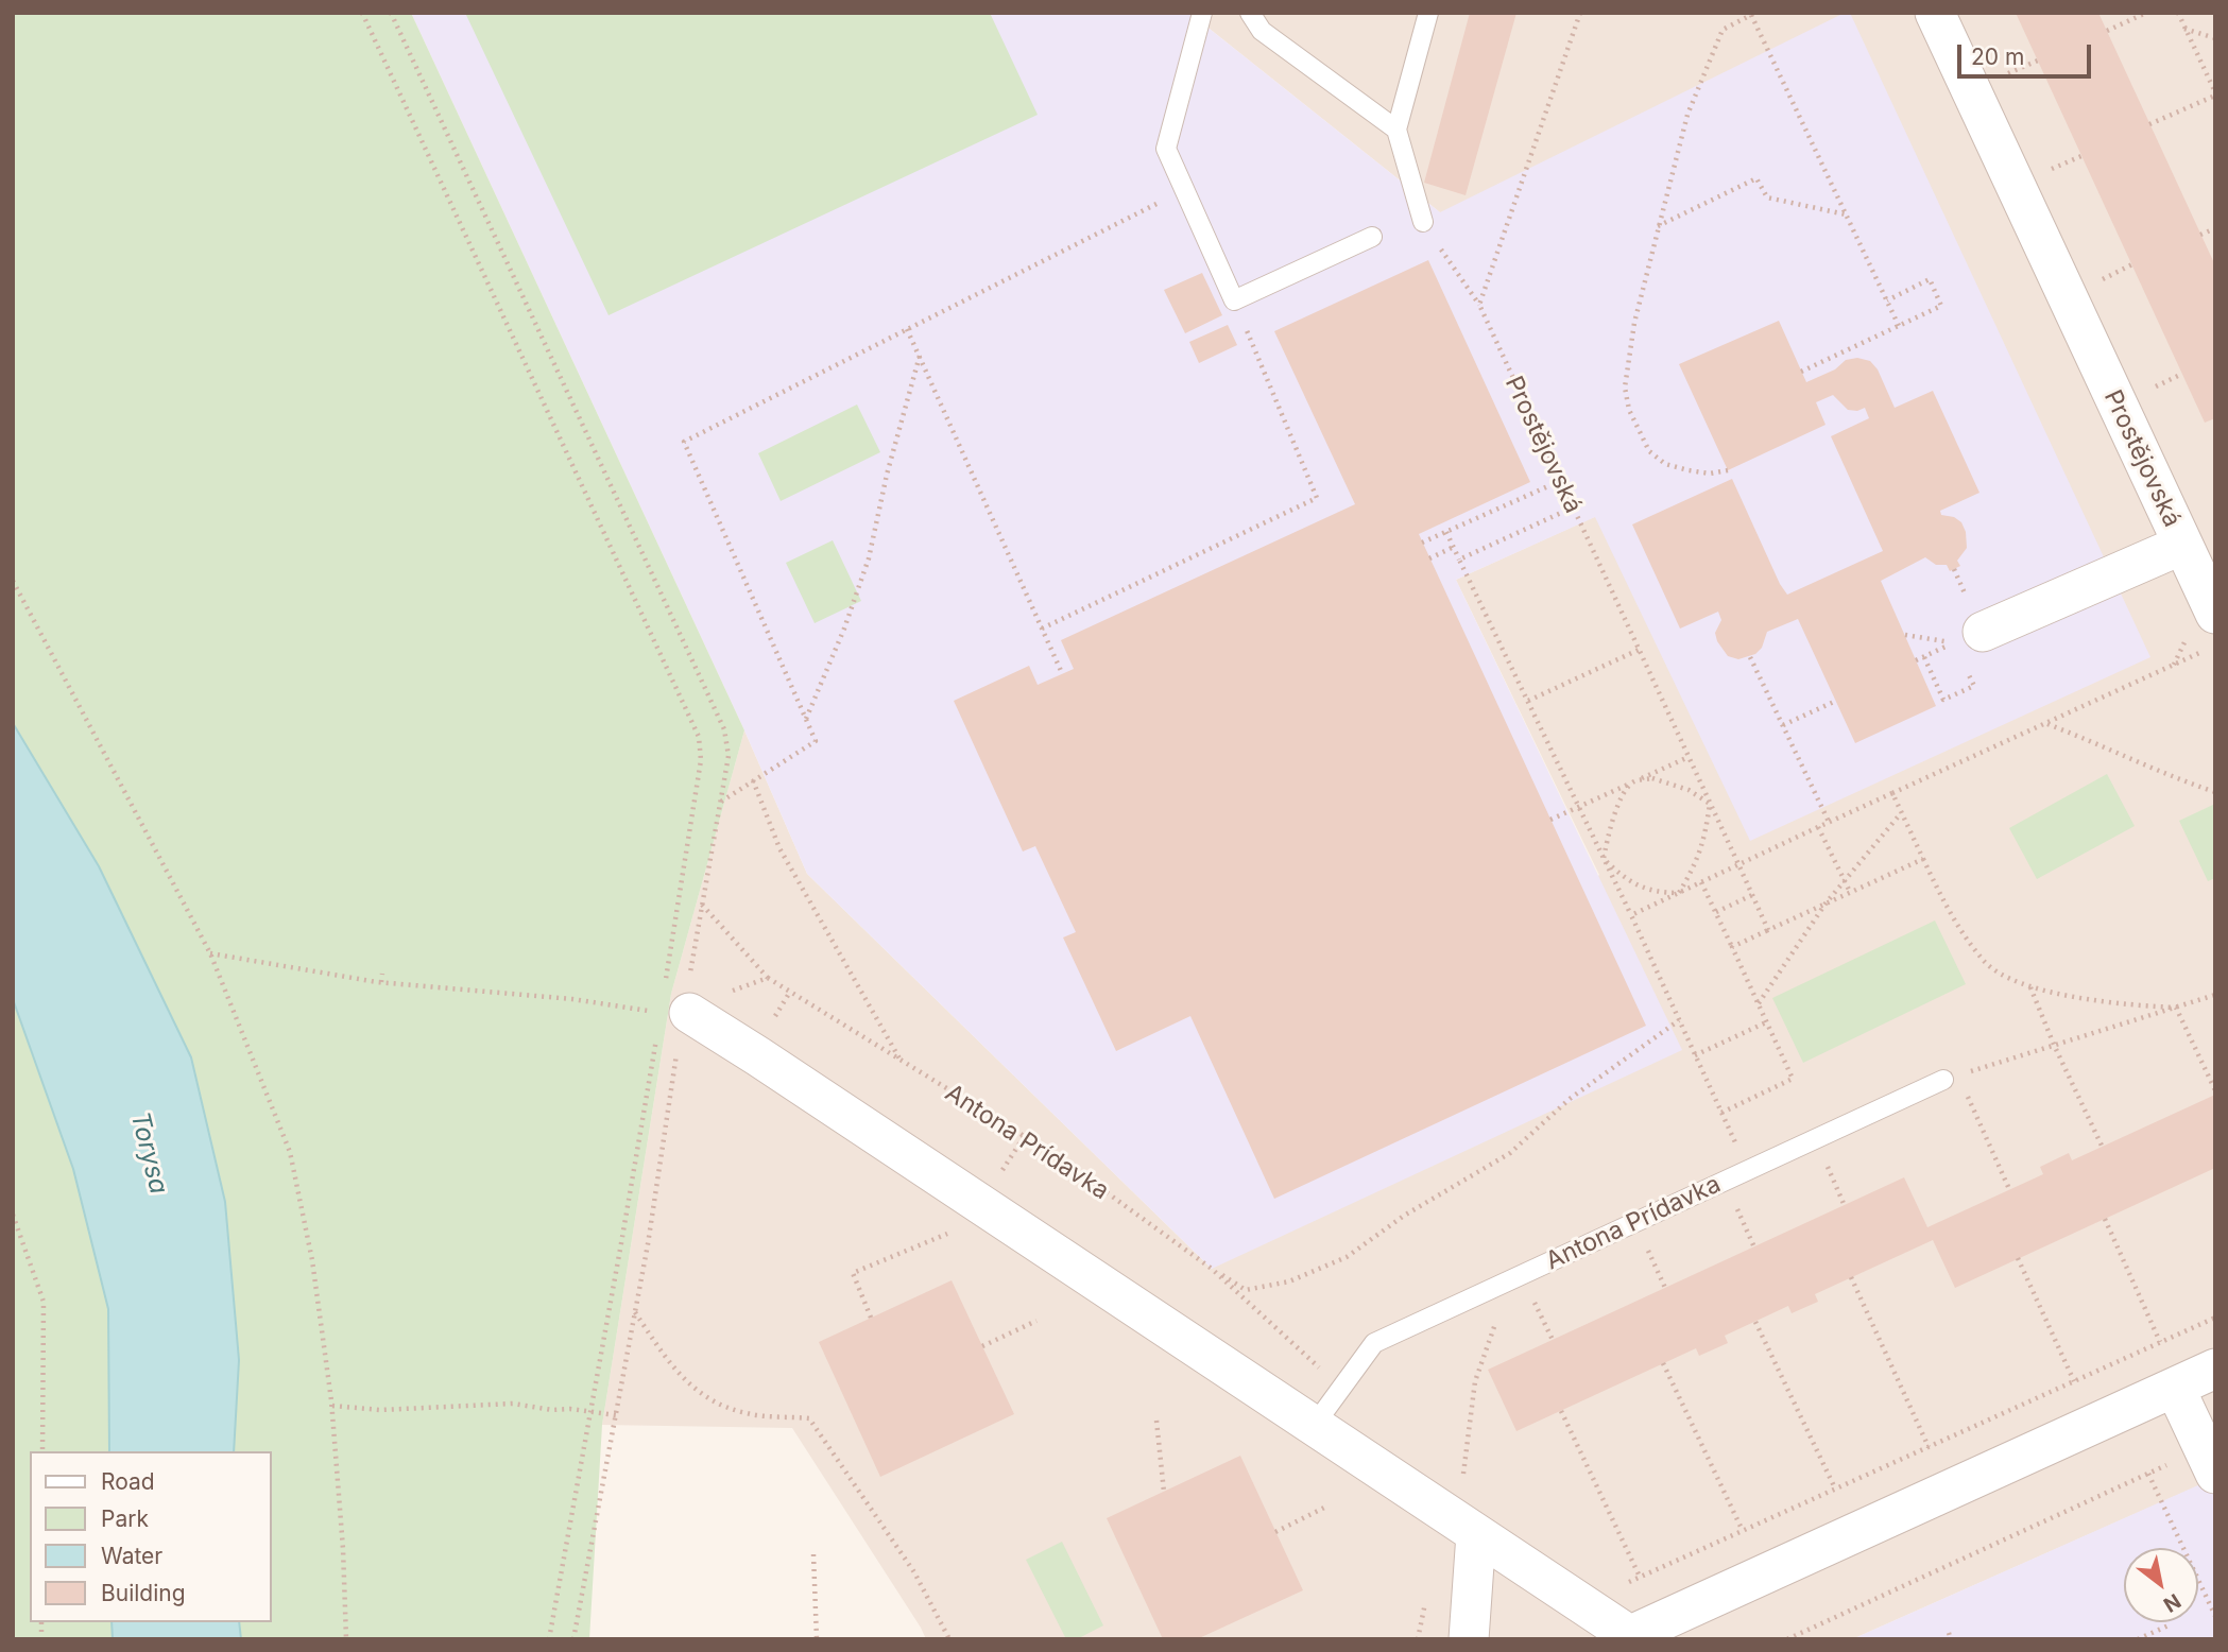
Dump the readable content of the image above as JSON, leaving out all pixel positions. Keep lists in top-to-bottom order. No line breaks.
{"streets":{"street":["Prostějovská"],"lane":["Antona Prídavka"]},"water":["Torysa"],"legend":["Road","Park","Water","Building"],"scale_bar":"20 m","north":"bottom right"}
